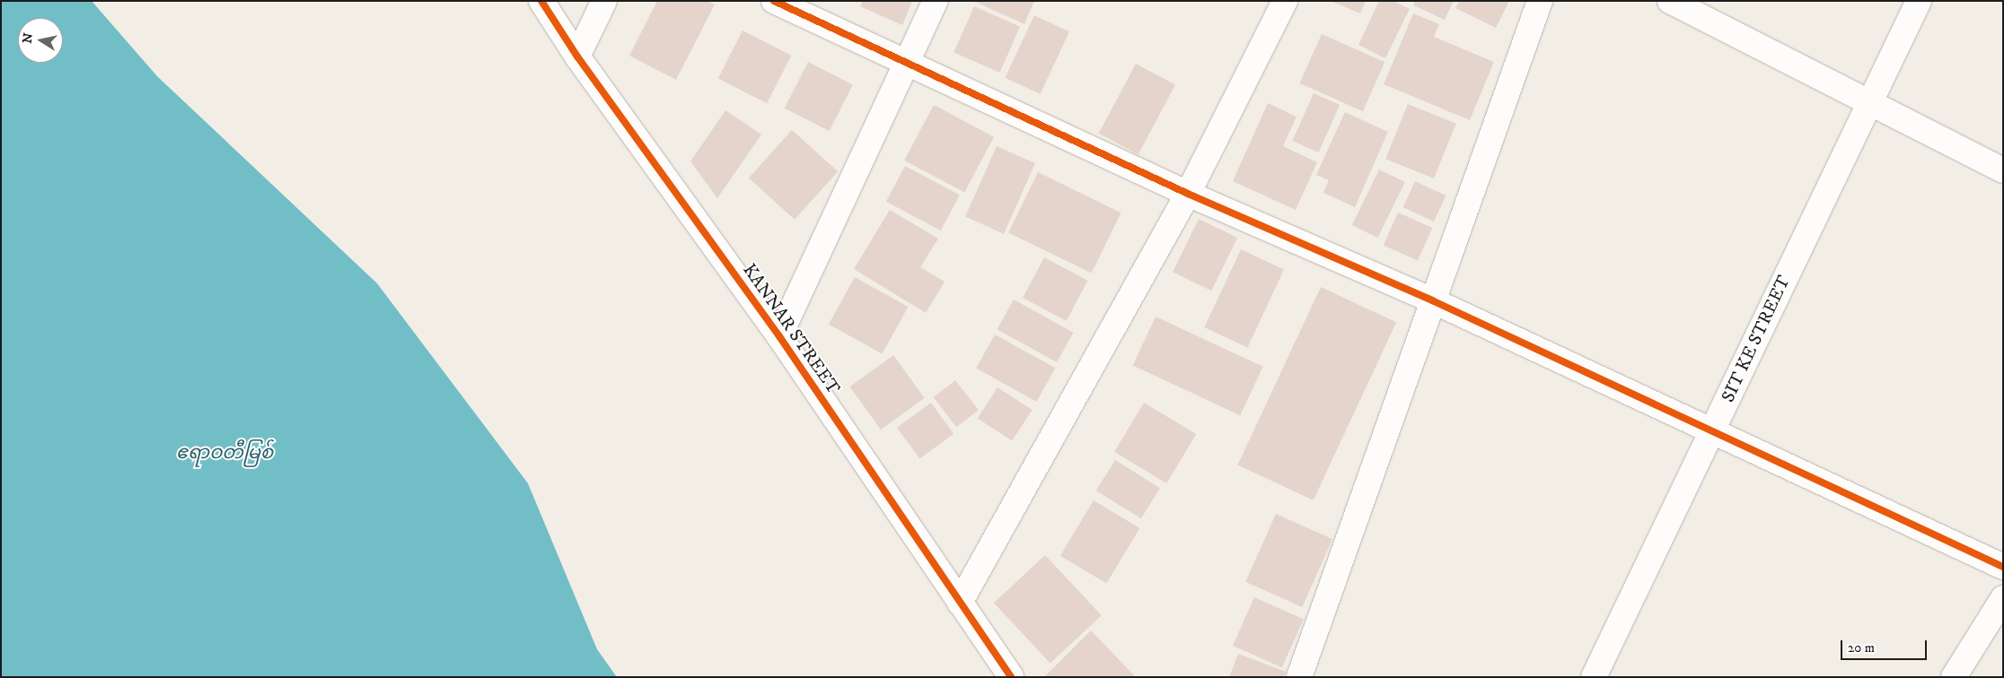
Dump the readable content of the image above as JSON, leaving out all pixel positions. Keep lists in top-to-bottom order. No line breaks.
{"streets":{"street":["KANNAR STREET","SIT KE STREET"]},"water":["ဧရာဝတီမြစ်"],"scale_bar":"20 m","north":"left"}
